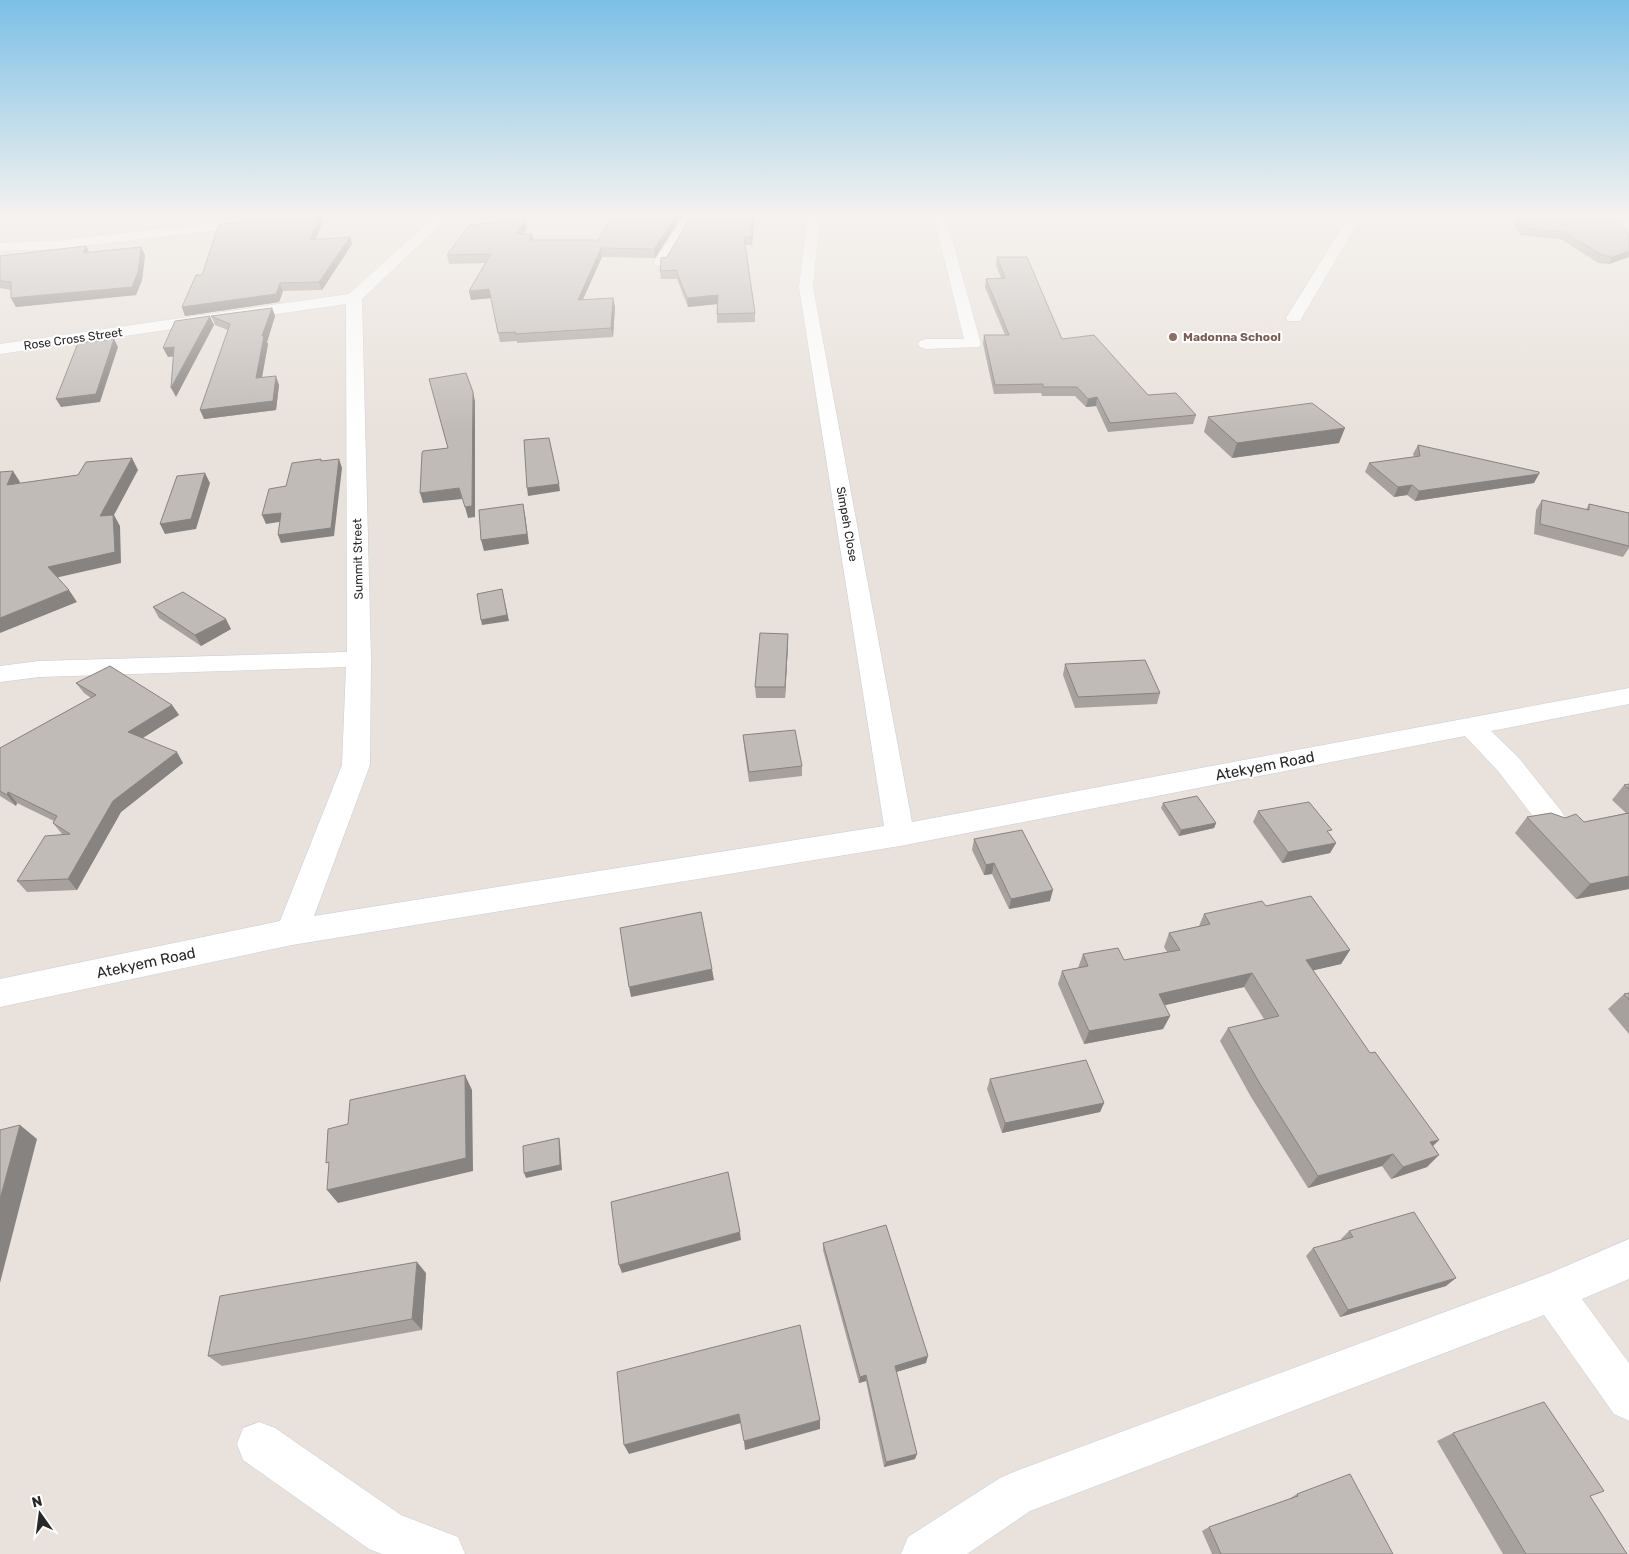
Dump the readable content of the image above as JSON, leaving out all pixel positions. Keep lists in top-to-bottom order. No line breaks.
{"streets":{"street":["Rose Cross Street","Simpeh Close","Summit Street","Atekyem Road"]},"crossings":[["Rose Cross Street","Summit Street"],["Simpeh Close","Atekyem Road"],["Summit Street","Atekyem Road"]],"places":["Madonna School"],"north":"top"}
